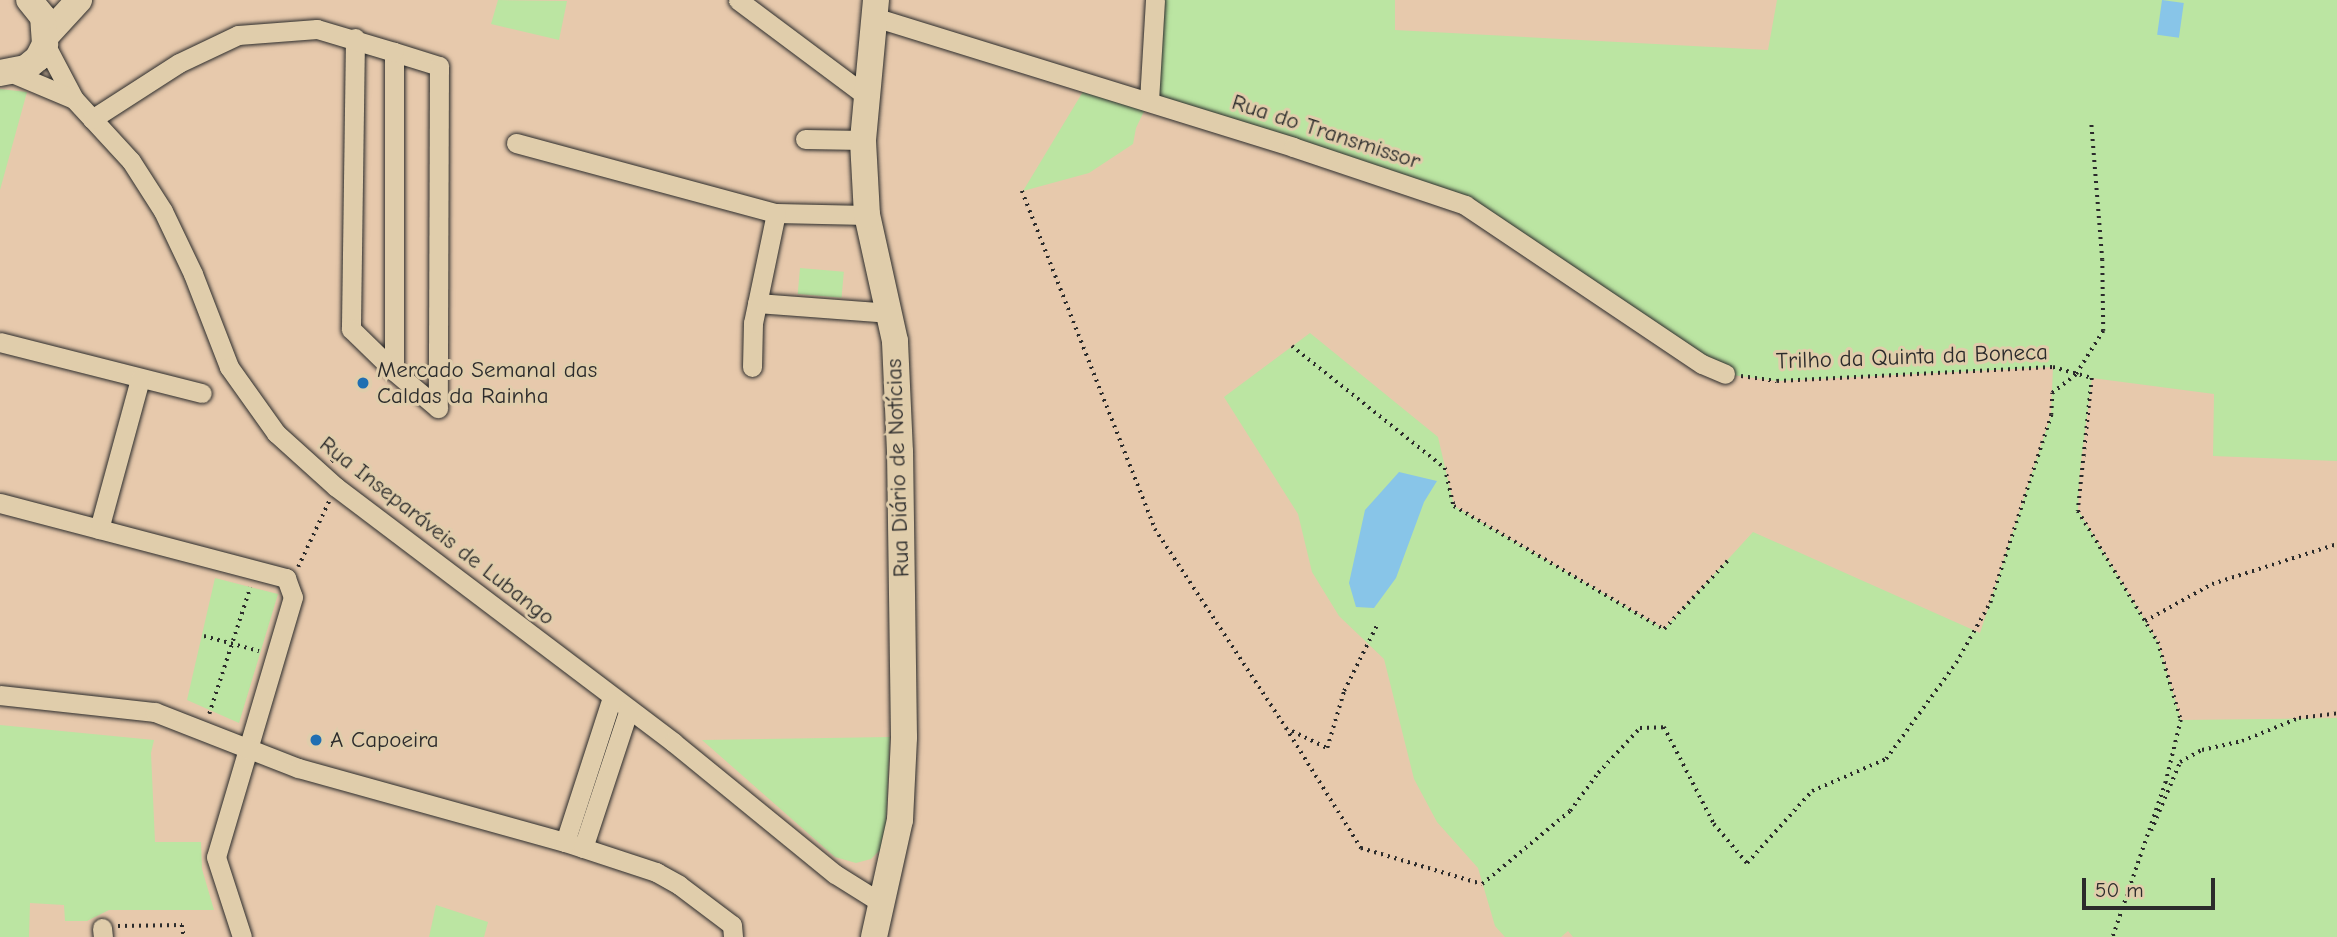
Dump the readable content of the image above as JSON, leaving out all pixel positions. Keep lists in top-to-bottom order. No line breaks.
{"streets":{"main road":["Rua Diário de Notícias"],"street":["Rua do Transmissor","Rua Inseparáveis de Lubango"],"path":["Trilho da Quinta da Boneca"]},"crossings":[["Rua do Transmissor","Trilho da Quinta da Boneca"],["Rua do Transmissor","Rua Diário de Notícias"],["Rua Diário de Notícias","Rua Inseparáveis de Lubango"]],"places":["Mercado Semanal das Caldas da Rainha","A Capoeira"],"scale_bar":"50 m"}
